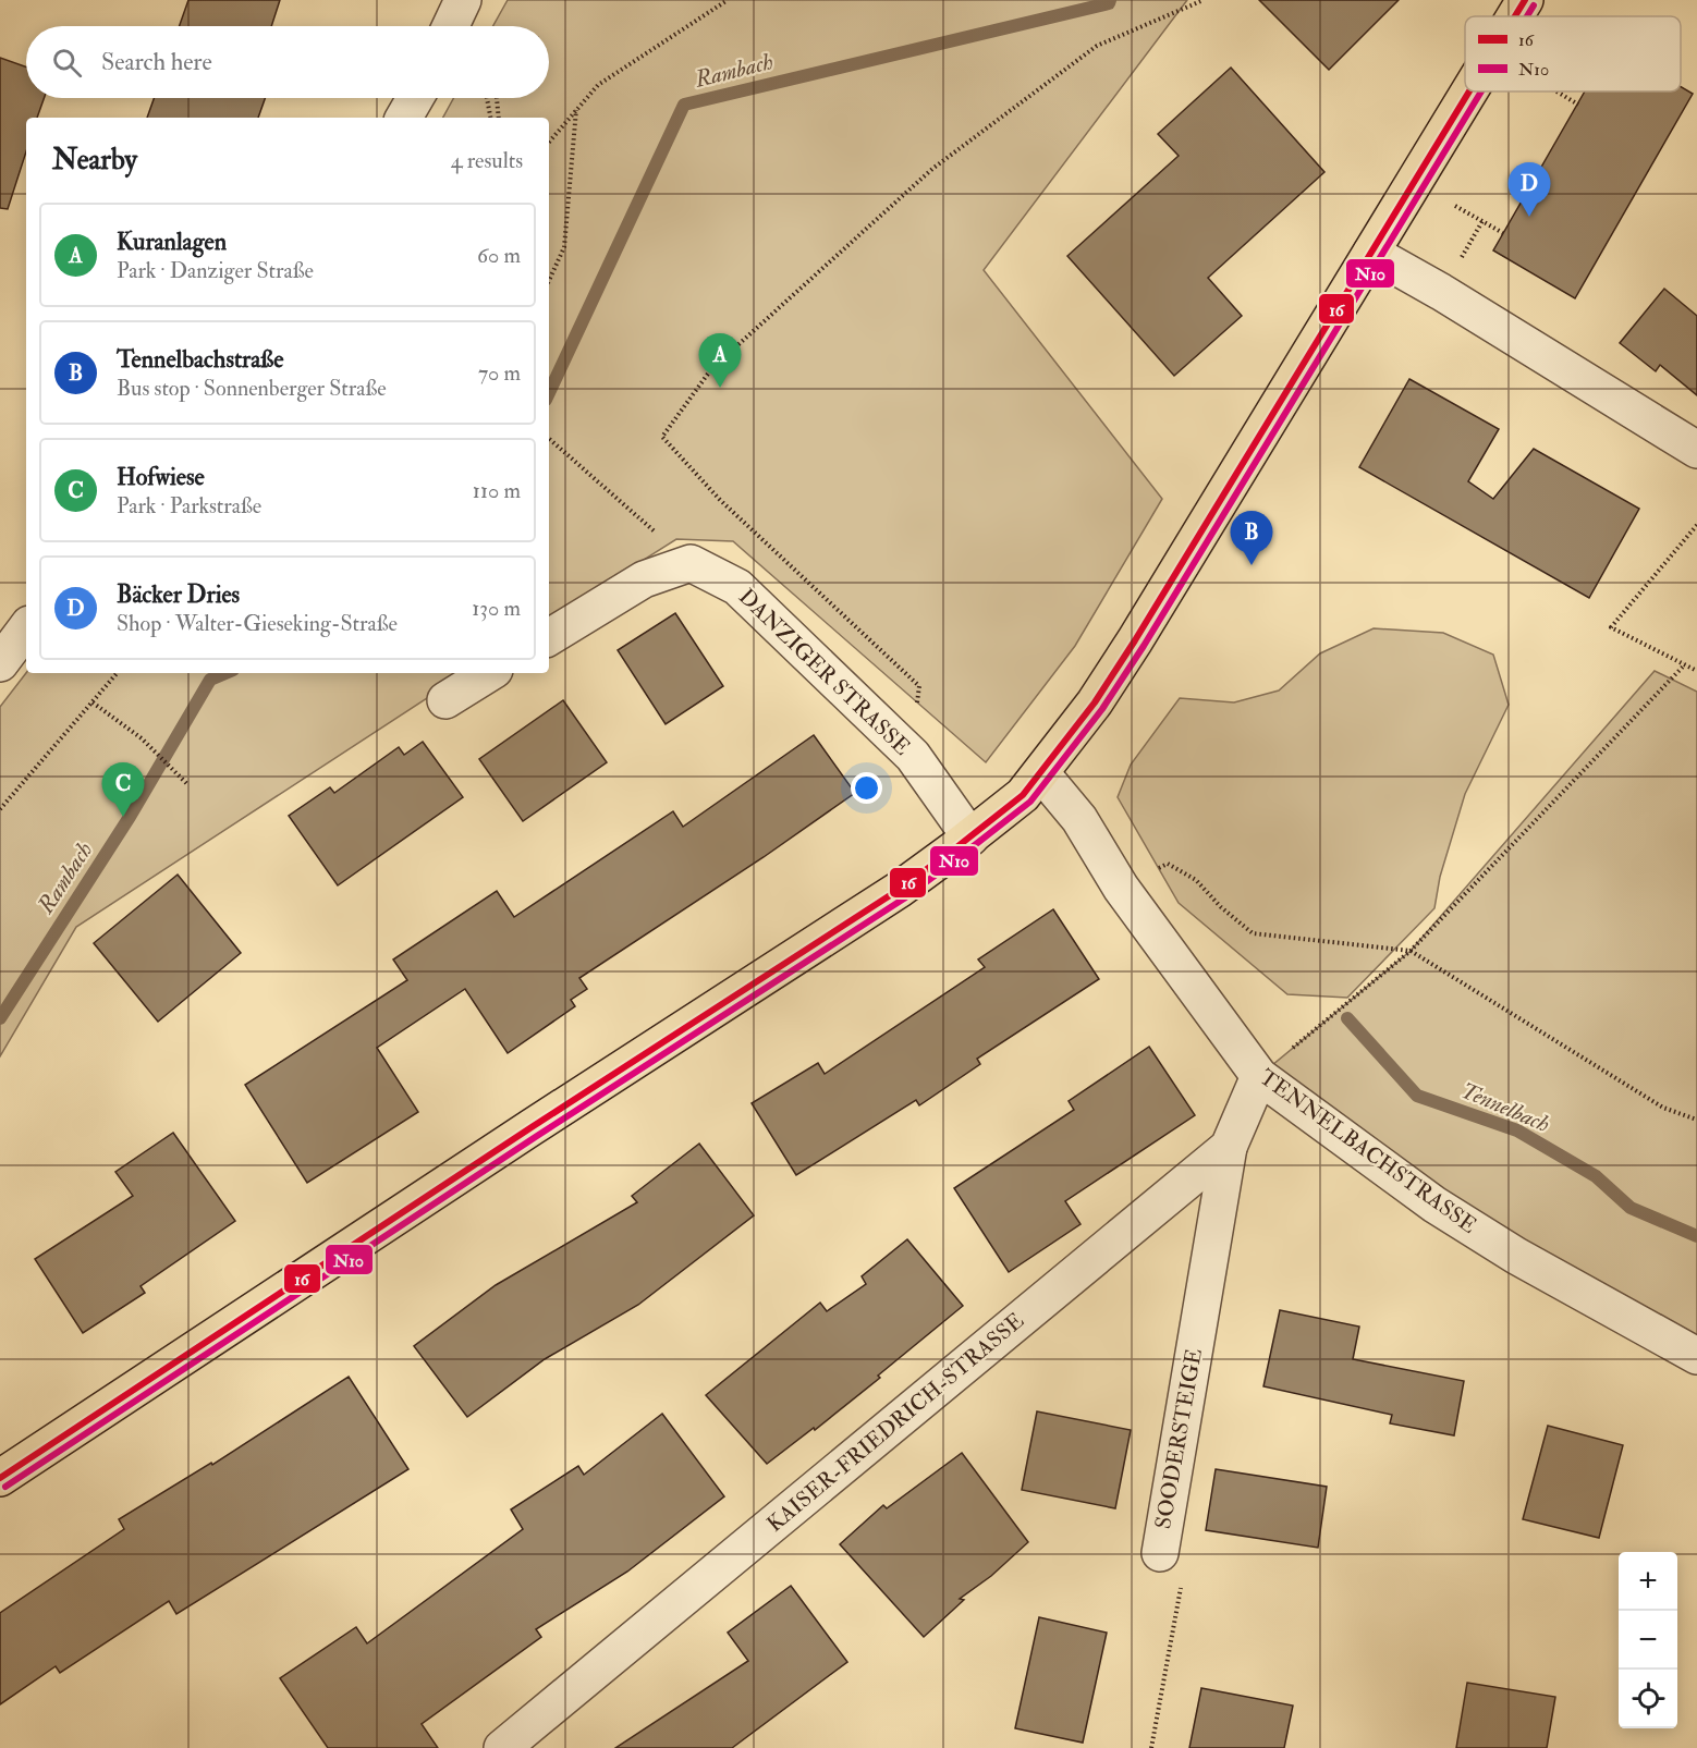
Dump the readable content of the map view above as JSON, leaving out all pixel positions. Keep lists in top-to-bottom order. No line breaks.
{"streets":{"street":["DANZIGER STRASSE","TENNELBACHSTRASSE","KAISER-FRIEDRICH-STRASSE","SOODERSTEIGE"]},"crossings":[["TENNELBACHSTRASSE","KAISER-FRIEDRICH-STRASSE"],["KAISER-FRIEDRICH-STRASSE","SOODERSTEIGE"]],"water":["Rambach","Tennelbach"],"lines":["transit line 16","transit line N10"],"legend":["16","N10"],"page":{"search":"Search here","heading":["Nearby","4 results"],"pins":["D","A","B","C"],"list":[{"mark":"A","name":"Kuranlagen","note":"Park · Danziger Straße","value":"60 m"},{"mark":"B","name":"Tennelbachstraße","note":"Bus stop · Sonnenberger Straße","value":"70 m"},{"mark":"C","name":"Hofwiese","note":"Park · Parkstraße","value":"110 m"},{"mark":"D","name":"Bäcker Dries","note":"Shop · Walter-Gieseking-Straße","value":"130 m"}],"map_buttons":["+","−"]}}
